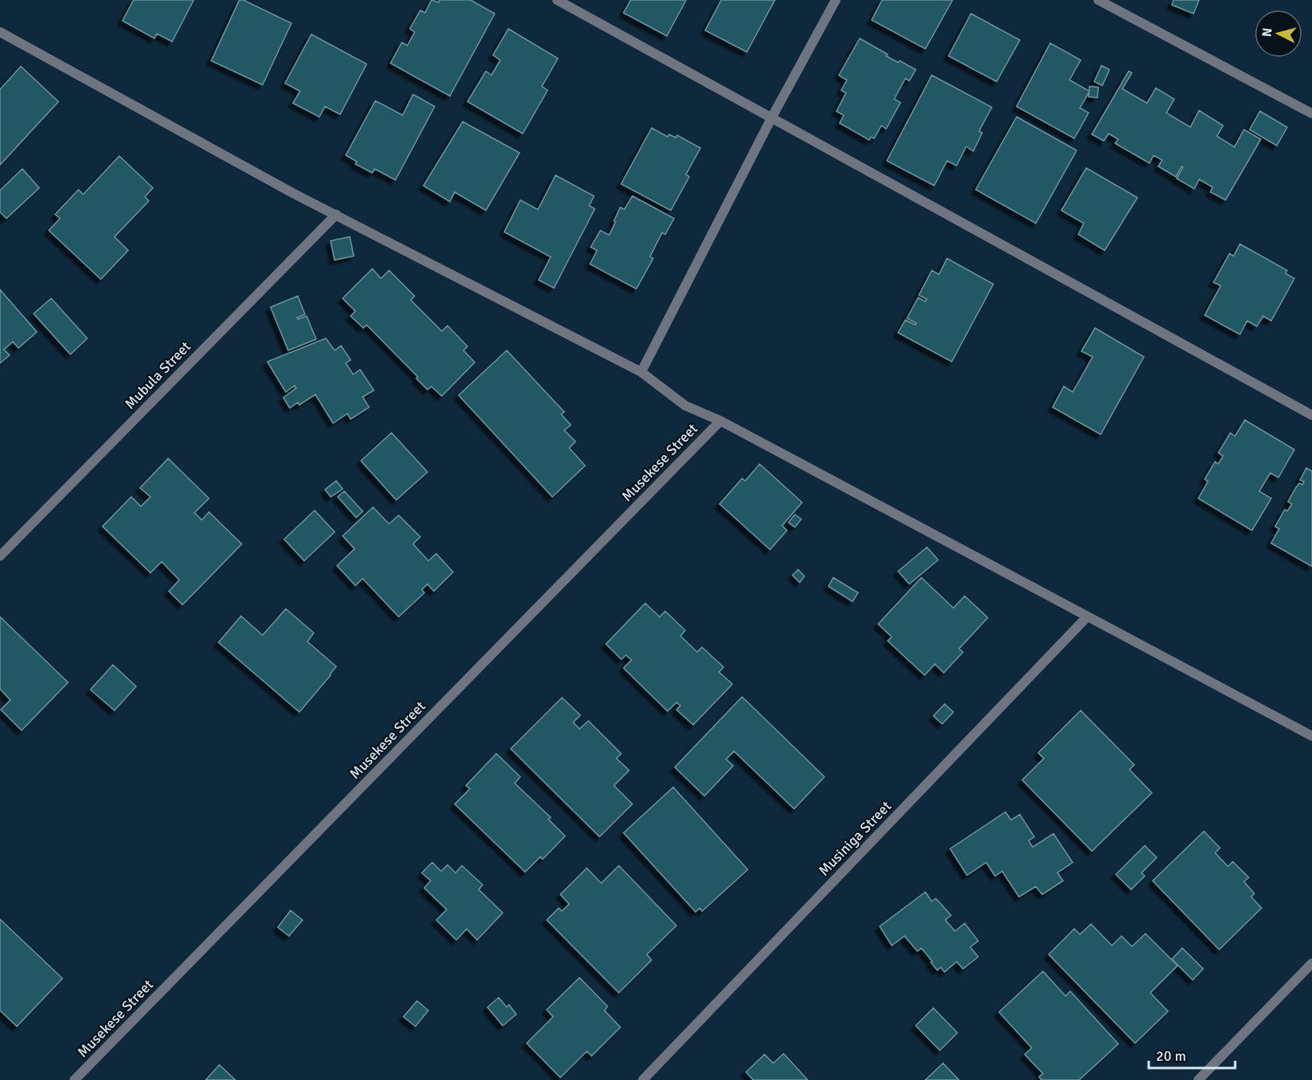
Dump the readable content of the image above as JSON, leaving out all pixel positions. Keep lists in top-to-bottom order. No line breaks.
{"streets":{"street":["Mubula Street","Musekese Street","Musiniga Street"]},"scale_bar":"20 m","north":"left"}
